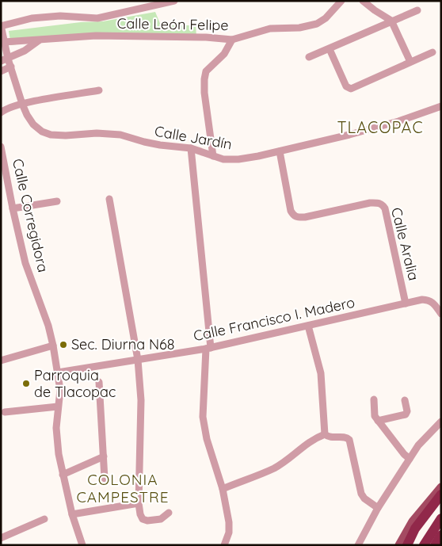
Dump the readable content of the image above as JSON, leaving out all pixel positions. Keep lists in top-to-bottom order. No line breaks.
{"streets":{"street":["Calle León Felipe","Calle Jardín","Calle Corregidora","Calle Aralia","Calle Francisco I. Madero"]},"crossings":[["Calle León Felipe","Calle Jardín"],["Calle Jardín","Calle Aralia"],["Calle Corregidora","Calle Francisco I. Madero"],["Calle Aralia","Calle Francisco I. Madero"]],"districts":["TLACOPAC","COLONIA CAMPESTRE"],"places":["Sec. Diurna N68","Parroquia de Tlacopac"]}
